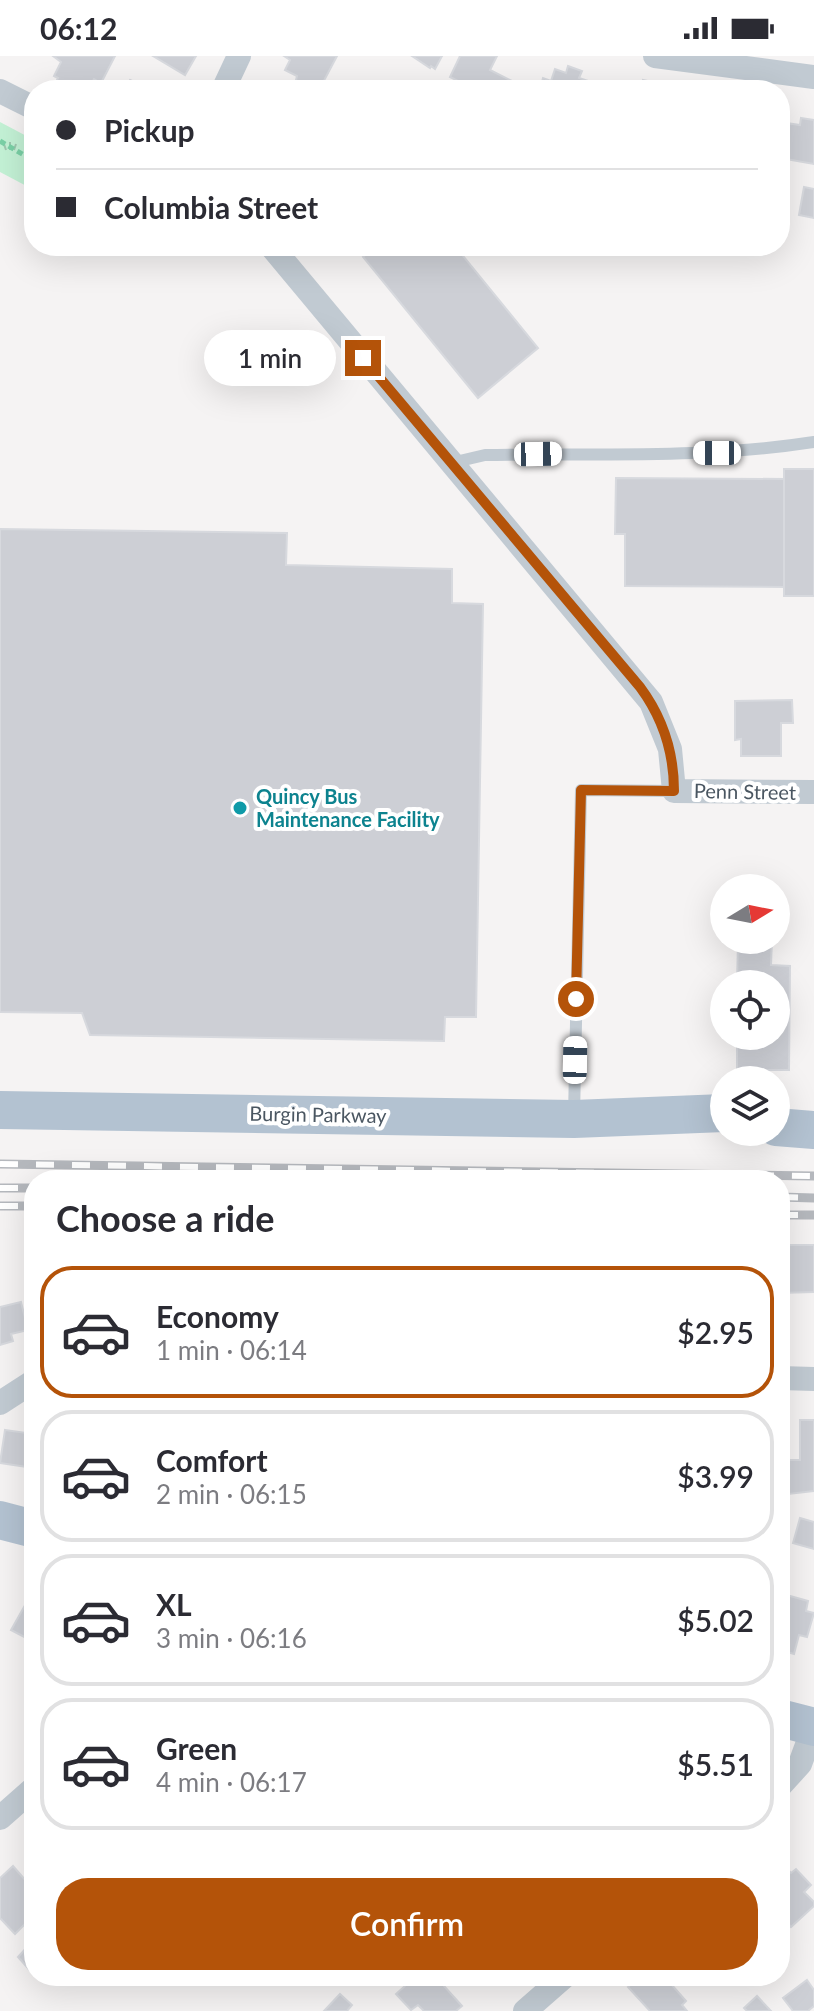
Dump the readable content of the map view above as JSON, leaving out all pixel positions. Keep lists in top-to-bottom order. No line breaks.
{"streets":{"main road":["Burgin Parkway"],"street":["Penn Street"]},"crossings":[["Penn Street","Burgin Parkway"]],"places":["Quincy Bus Maintenance Facility"],"north":"right","page":{"status":"06:12","banner":["Pickup","Columbia Street"],"bubble":"1 min","heading":"Choose a ride","list":[{"name":"Economy","note":"1 min · 06:14","value":"$2.95"},{"name":"Comfort","note":"2 min · 06:15","value":"$3.99"},{"name":"XL","note":"3 min · 06:16","value":"$5.02"},{"name":"Green","note":"4 min · 06:17","value":"$5.51"}],"buttons":"Confirm"}}
